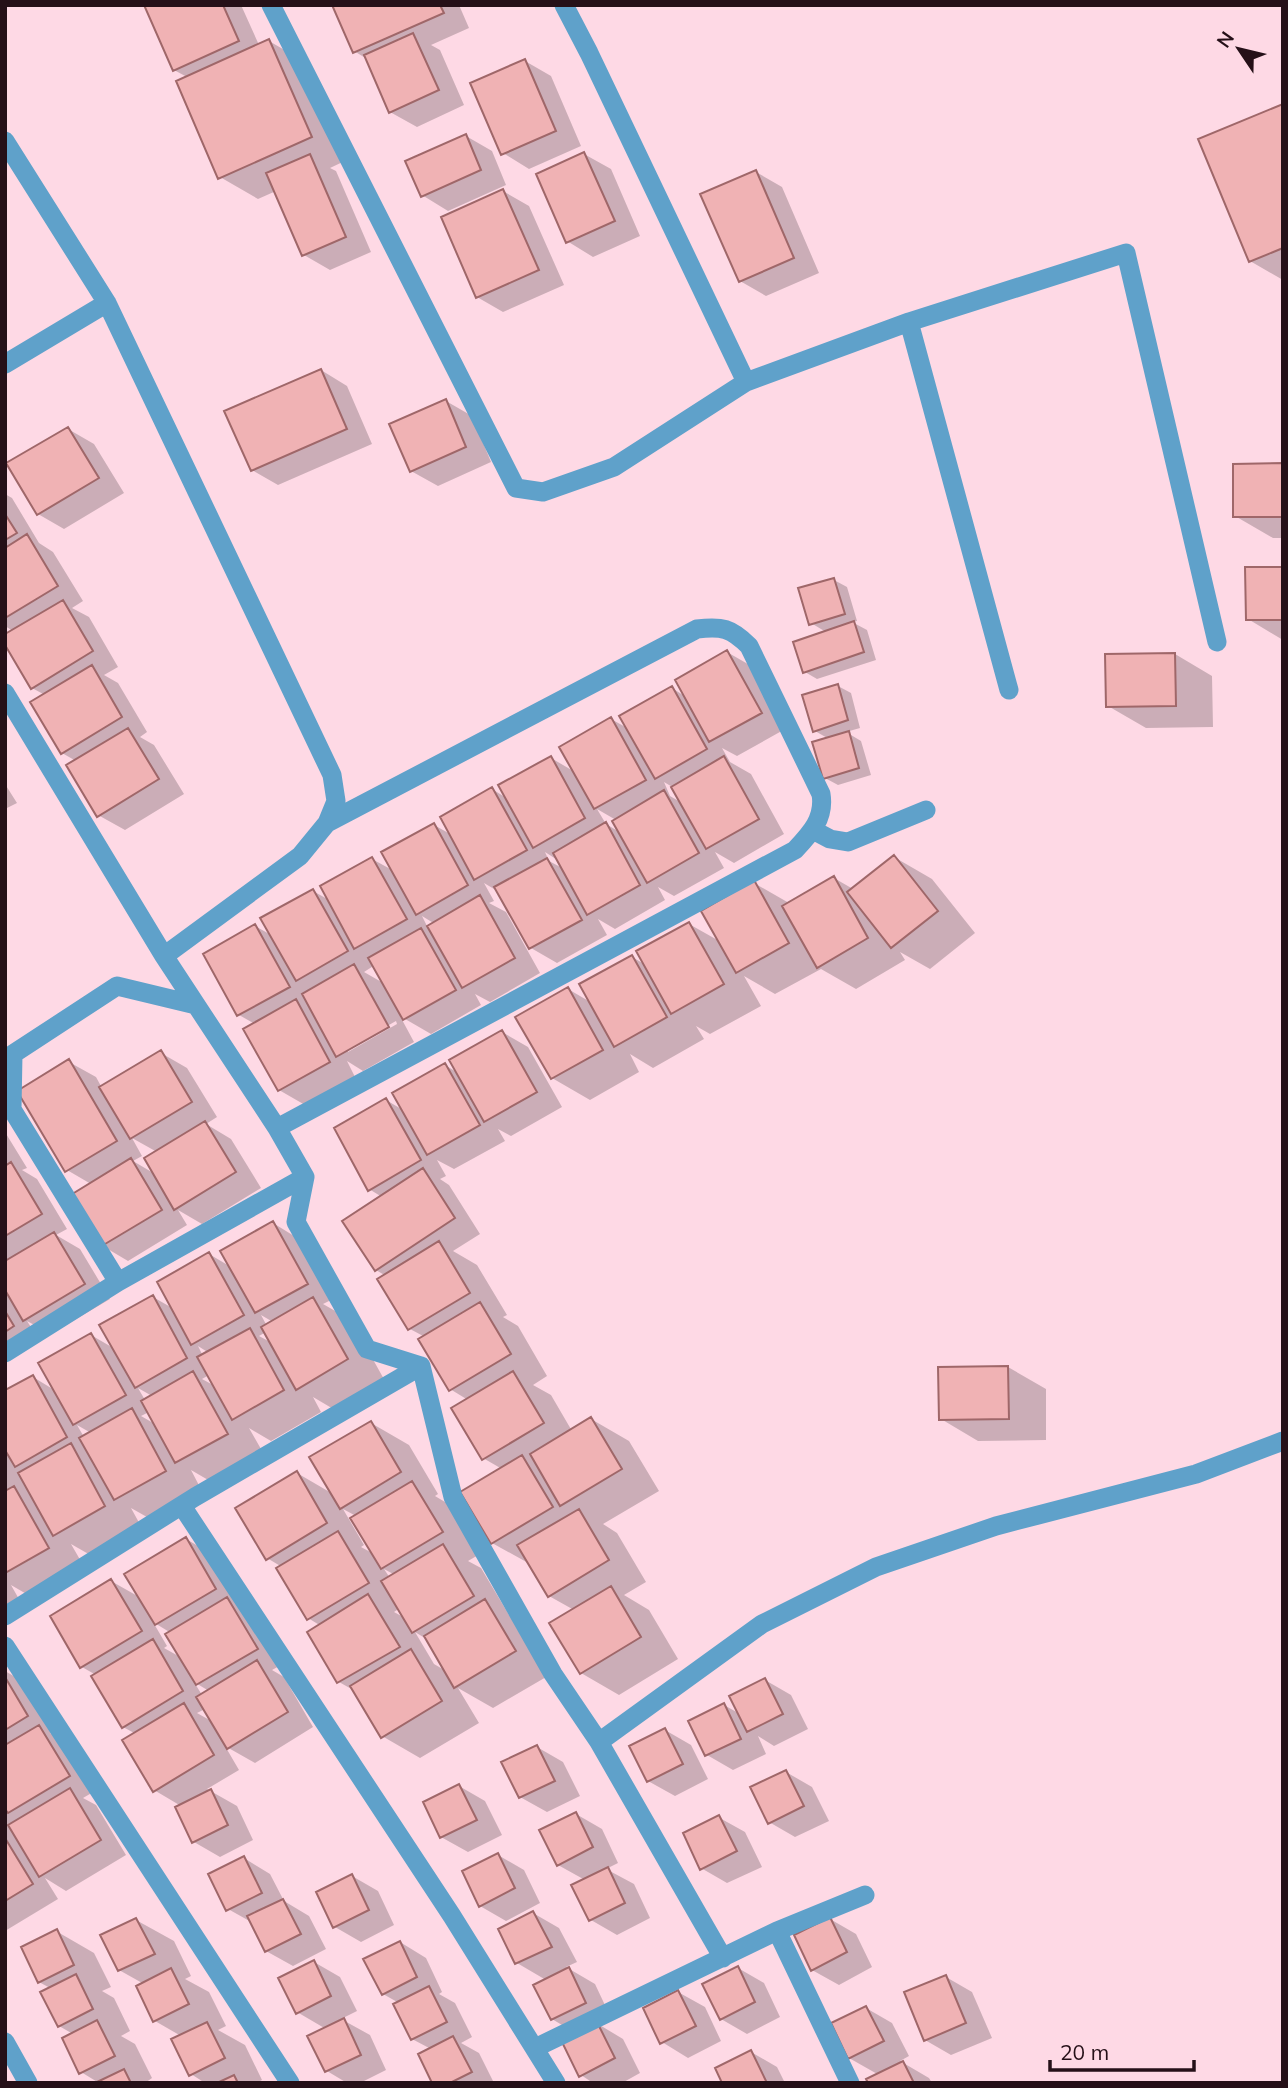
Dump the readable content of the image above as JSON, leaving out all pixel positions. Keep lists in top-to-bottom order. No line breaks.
{"scale_bar":"20 m","north":"top left"}
